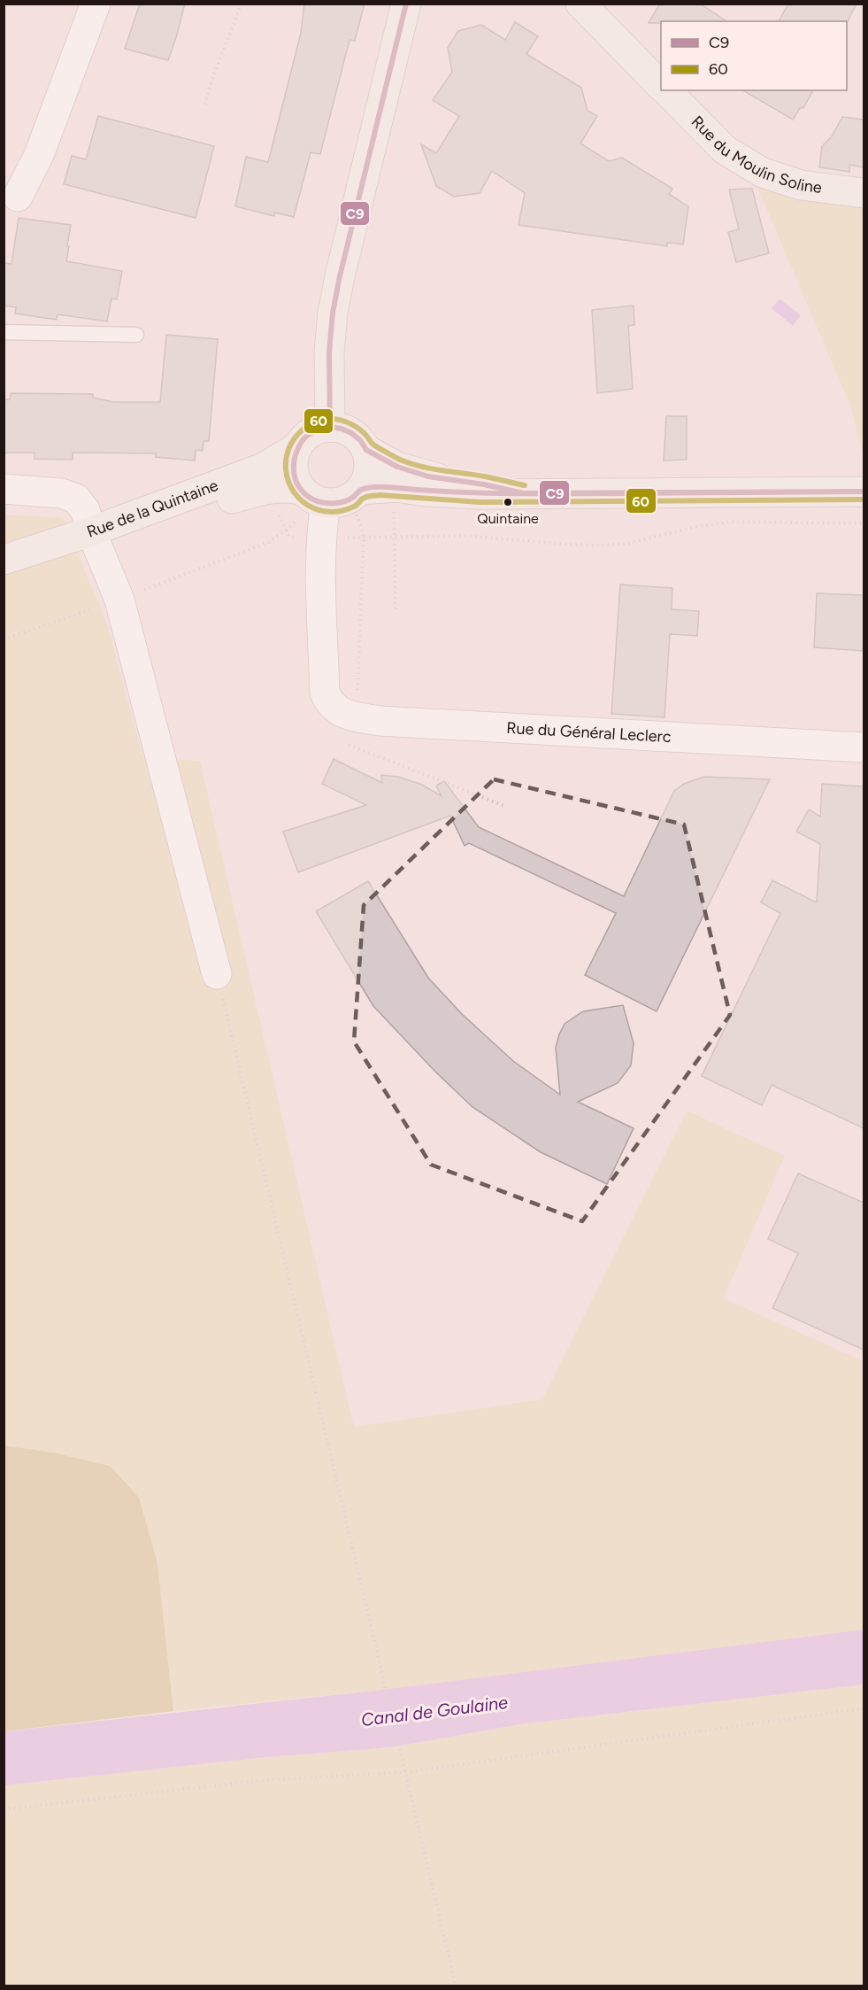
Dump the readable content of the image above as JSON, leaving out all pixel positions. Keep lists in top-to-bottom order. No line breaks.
{"streets":{"street":["Rue du Moulin Soline","Rue de la Quintaine","Rue du Général Leclerc"]},"water":["Canal de Goulaine"],"places":["Quintaine"],"lines":["transit line C9","transit line 60"],"legend":["C9","60"]}
